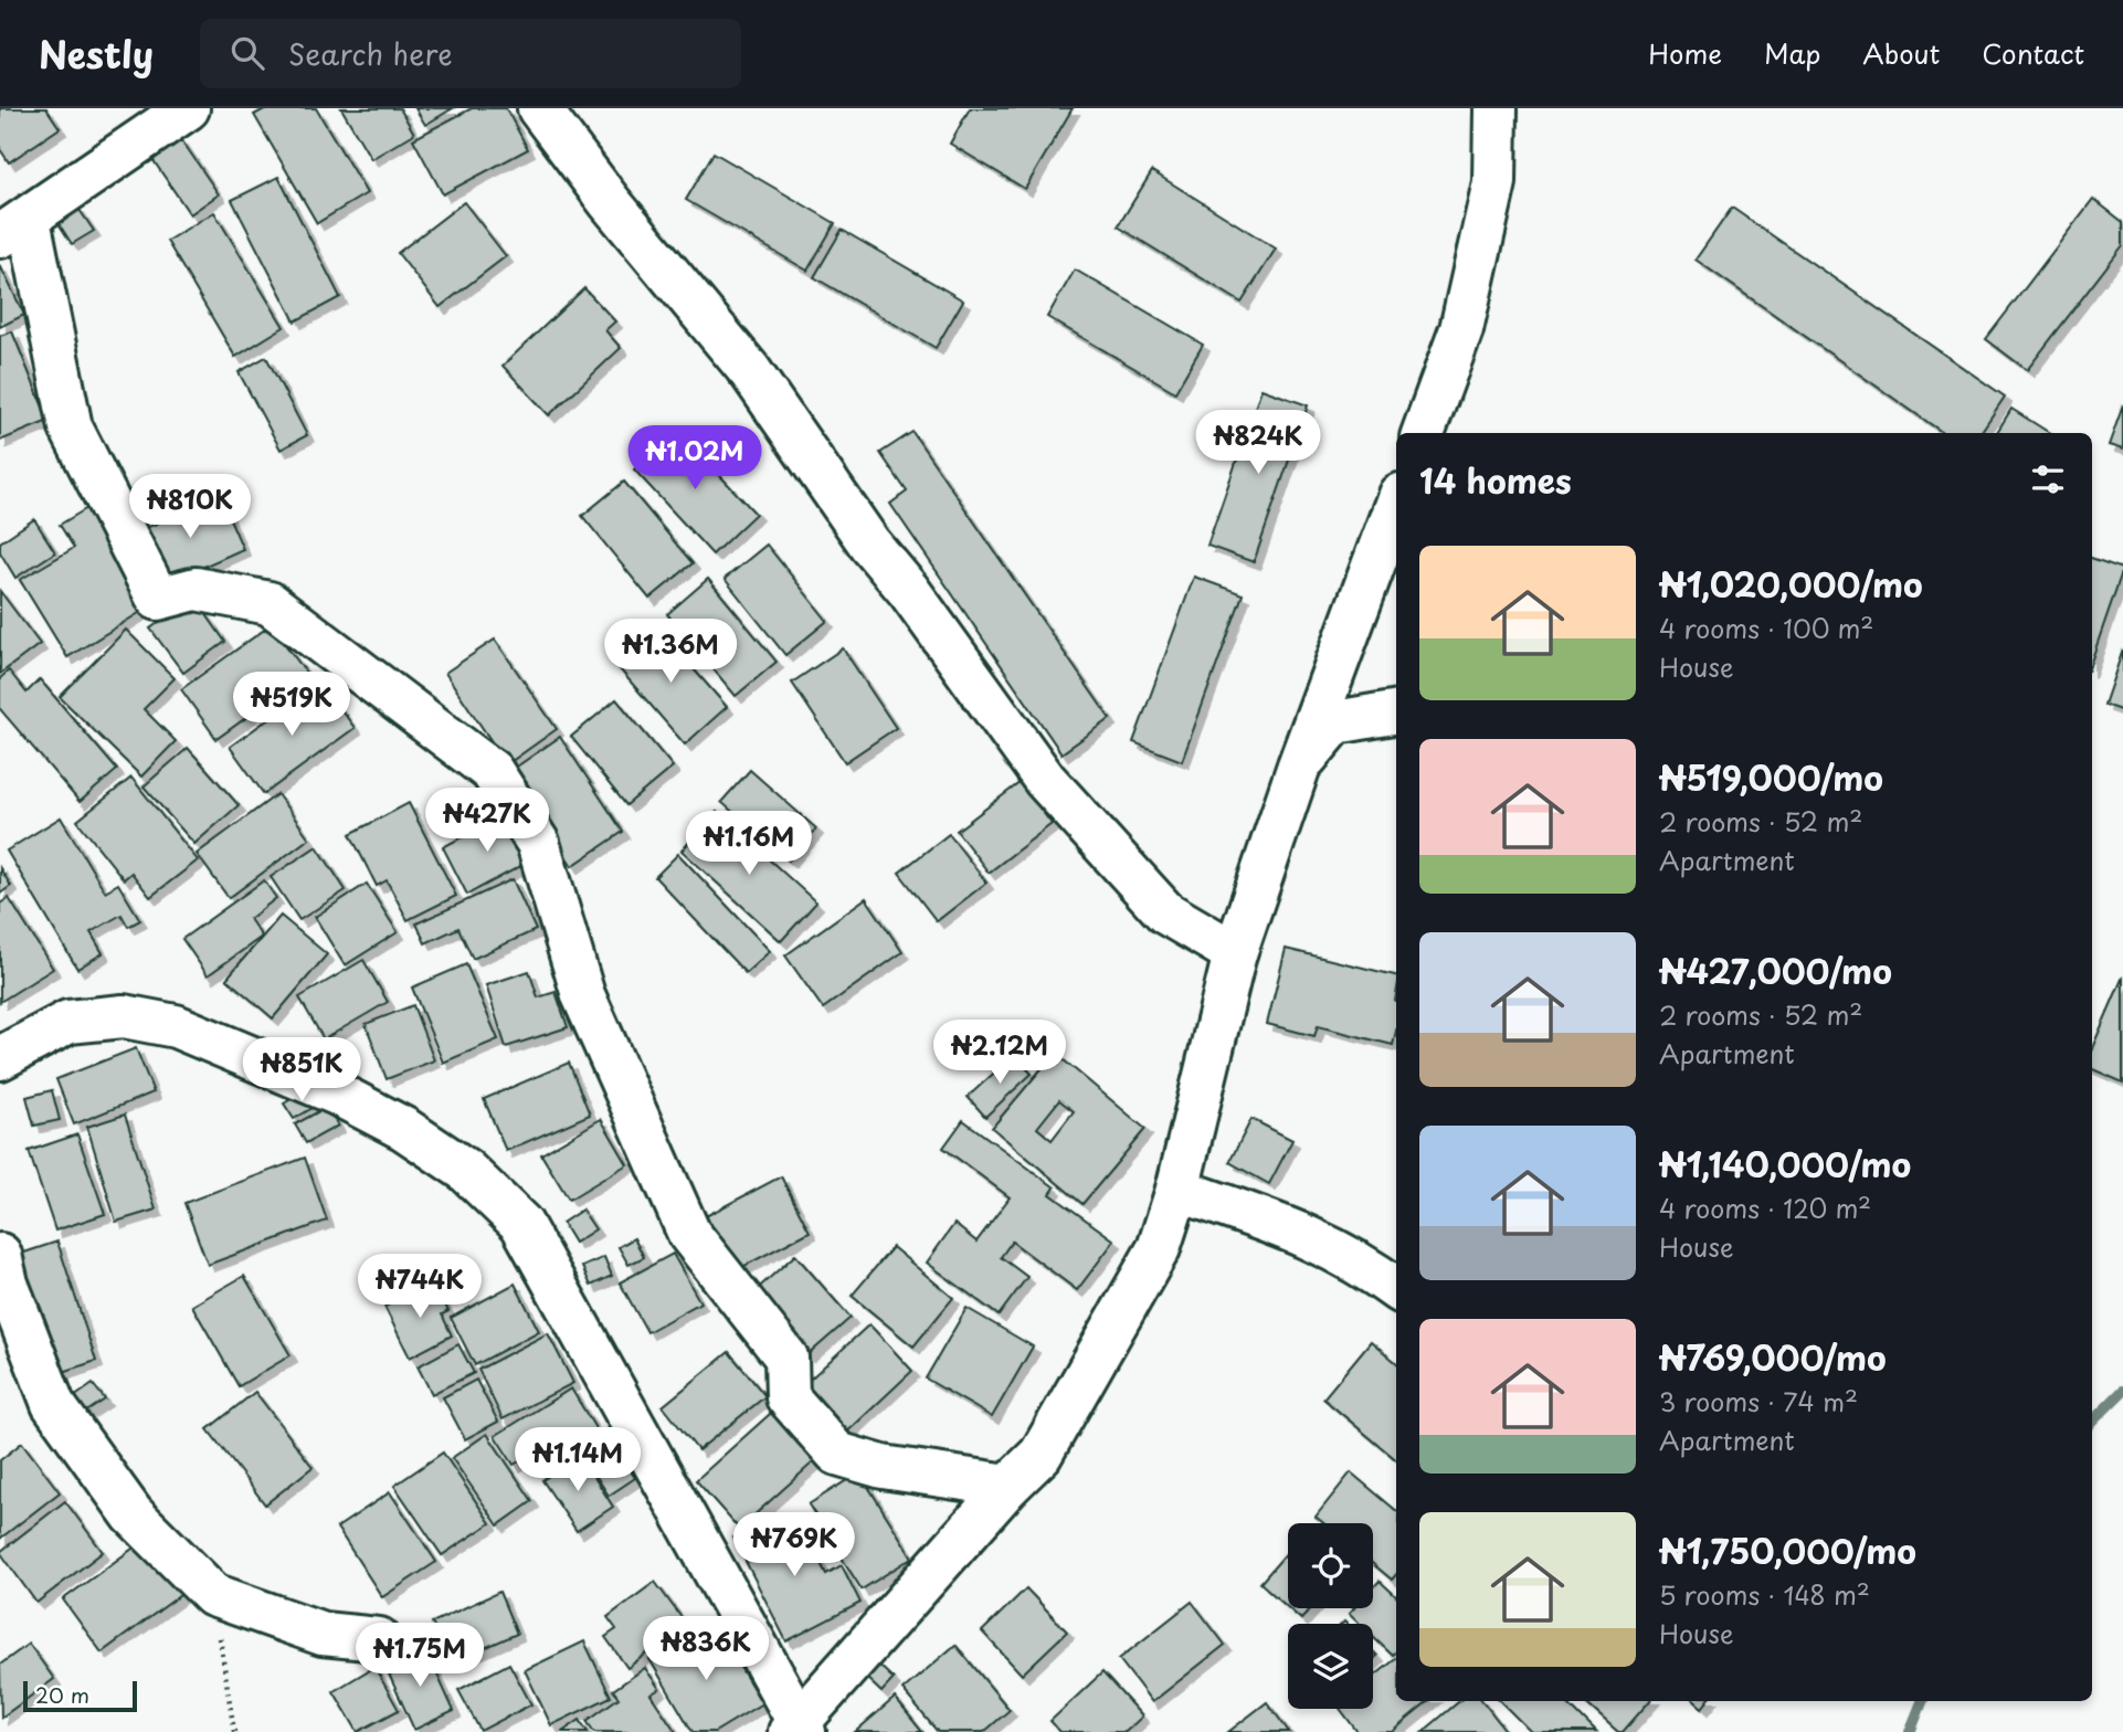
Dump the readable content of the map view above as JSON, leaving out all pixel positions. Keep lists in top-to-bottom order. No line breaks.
{"scale_bar":"20 m","page":{"header":"Nestly","search":"Search here","nav":["Home","Map","About","Contact"],"price":["₦824K","₦1.02M","₦810K","₦1.36M","₦519K","₦427K","₦1.16M","₦2.12M","₦851K","₦744K","₦1.14M","₦769K","₦836K","₦1.75M"],"heading":"14 homes","list":[{"name":"₦1,020,000/mo","note":"4 rooms · 100 m² · House"},{"name":"₦519,000/mo","note":"2 rooms · 52 m² · Apartment"},{"name":"₦427,000/mo","note":"2 rooms · 52 m² · Apartment"},{"name":"₦1,140,000/mo","note":"4 rooms · 120 m² · House"},{"name":"₦769,000/mo","note":"3 rooms · 74 m² · Apartment"},{"name":"₦1,750,000/mo","note":"5 rooms · 148 m² · House"}],"scale":"20 m"}}
